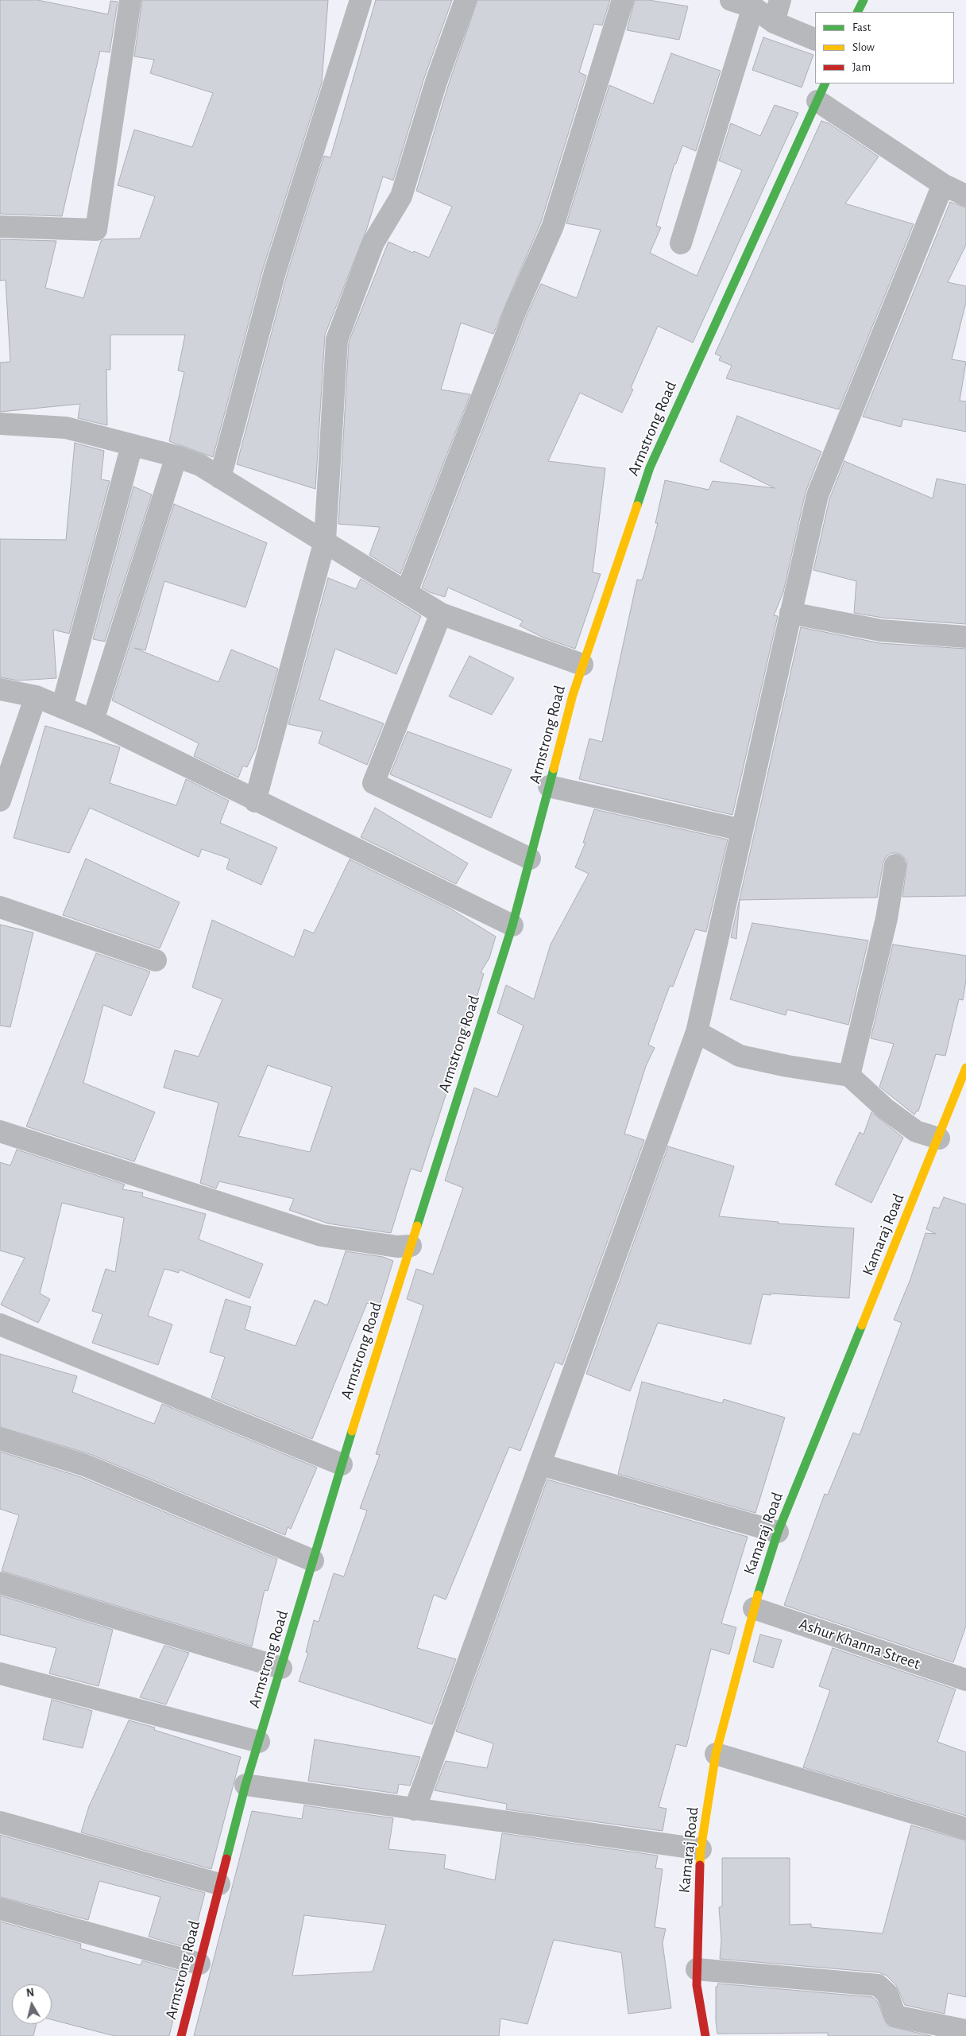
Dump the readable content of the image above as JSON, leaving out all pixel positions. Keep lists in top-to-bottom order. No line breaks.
{"streets":{"street":["Armstrong Road","Kamaraj Road","Ashur Khanna Street"]},"crossings":[["Kamaraj Road","Ashur Khanna Street"]],"legend":["Fast","Slow","Jam"],"north":"top"}
